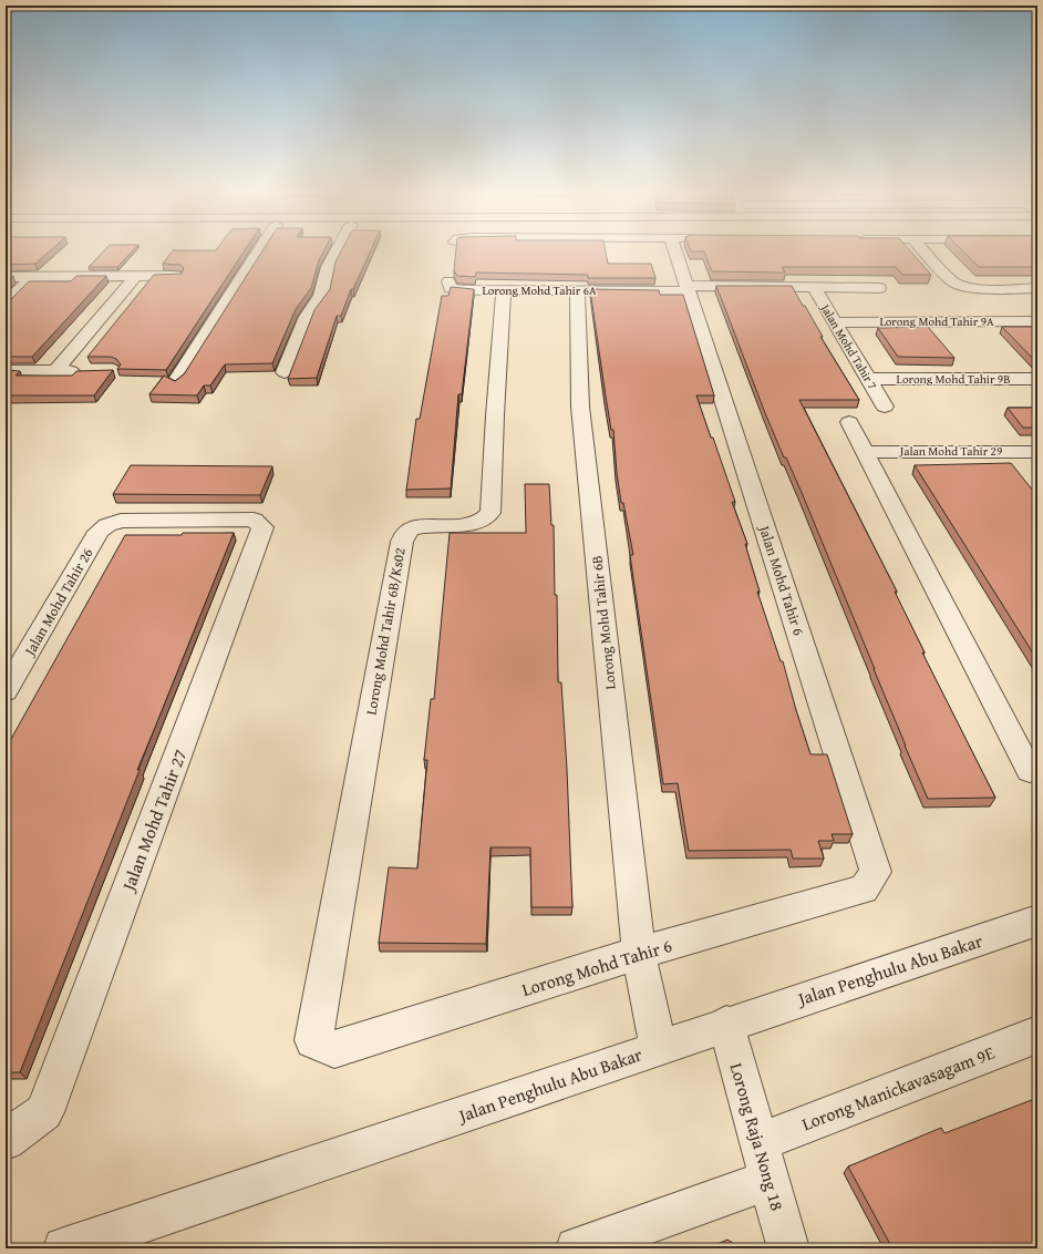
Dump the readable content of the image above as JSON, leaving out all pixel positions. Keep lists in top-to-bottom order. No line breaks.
{"streets":{"street":["Lorong Mohd Tahir 6A","Lorong Mohd Tahir 9A","Jalan Mohd Tahir 7","Lorong Mohd Tahir 9B","Jalan Mohd Tahir 29","Jalan Mohd Tahir 6","Jalan Mohd Tahir 26","Lorong Mohd Tahir 6B","Lorong Mohd Tahir 6B/Ks02","Jalan Mohd Tahir 27","Lorong Mohd Tahir 6","Jalan Penghulu Abu Bakar","Lorong Manickavasagam 9E","Lorong Raja Nong 18"]},"crossings":[["Lorong Mohd Tahir 6A","Jalan Mohd Tahir 7"],["Lorong Mohd Tahir 6A","Jalan Mohd Tahir 6"],["Lorong Mohd Tahir 6A","Lorong Mohd Tahir 6B"],["Lorong Mohd Tahir 6A","Lorong Mohd Tahir 6B/Ks02"],["Lorong Mohd Tahir 9A","Jalan Mohd Tahir 7"],["Jalan Mohd Tahir 7","Lorong Mohd Tahir 9B"],["Jalan Mohd Tahir 6","Lorong Mohd Tahir 6"],["Jalan Mohd Tahir 26","Jalan Mohd Tahir 27"],["Lorong Mohd Tahir 6B","Lorong Mohd Tahir 6"],["Lorong Mohd Tahir 6B","Jalan Penghulu Abu Bakar"],["Lorong Mohd Tahir 6B/Ks02","Lorong Mohd Tahir 6"],["Jalan Penghulu Abu Bakar","Lorong Raja Nong 18"],["Lorong Manickavasagam 9E","Lorong Raja Nong 18"]]}
